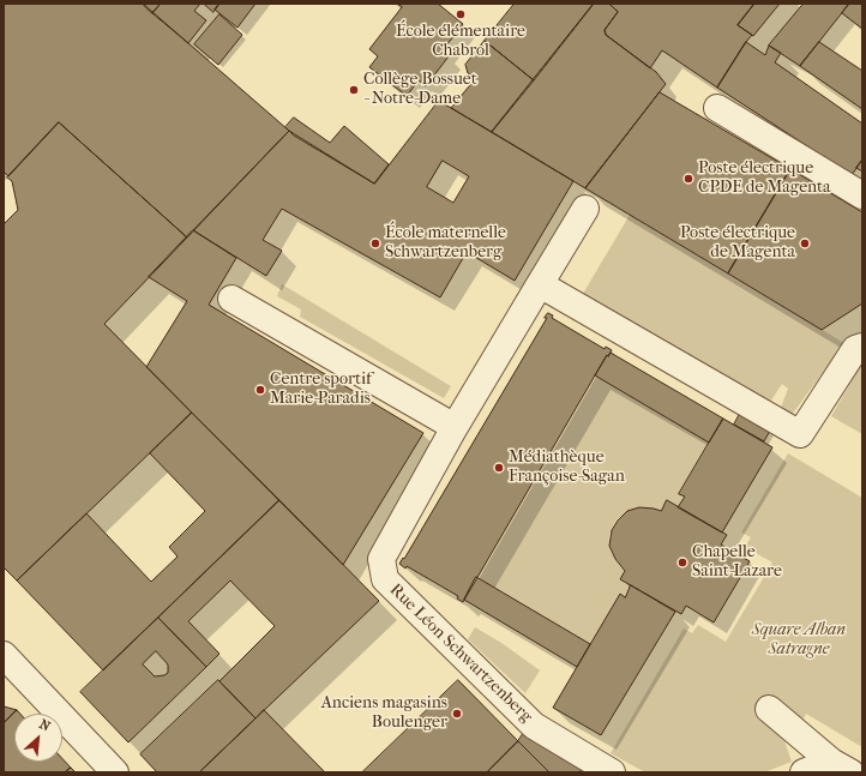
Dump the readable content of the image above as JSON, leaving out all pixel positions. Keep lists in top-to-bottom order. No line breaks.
{"streets":{"street":["Rue Léon Schwartzenberg"]},"parks":["Square Alban Satragne"],"places":["École élémentaire Chabrol","Collège Bossuet - Notre-Dame","Poste électrique CPDE de Magenta","École maternelle Schwartzenberg","Poste électrique de Magenta","Centre sportif Marie-Paradis","Médiathèque Françoise-Sagan","Chapelle Saint-Lazare","Anciens magasins Boulenger"],"north":"top right"}
